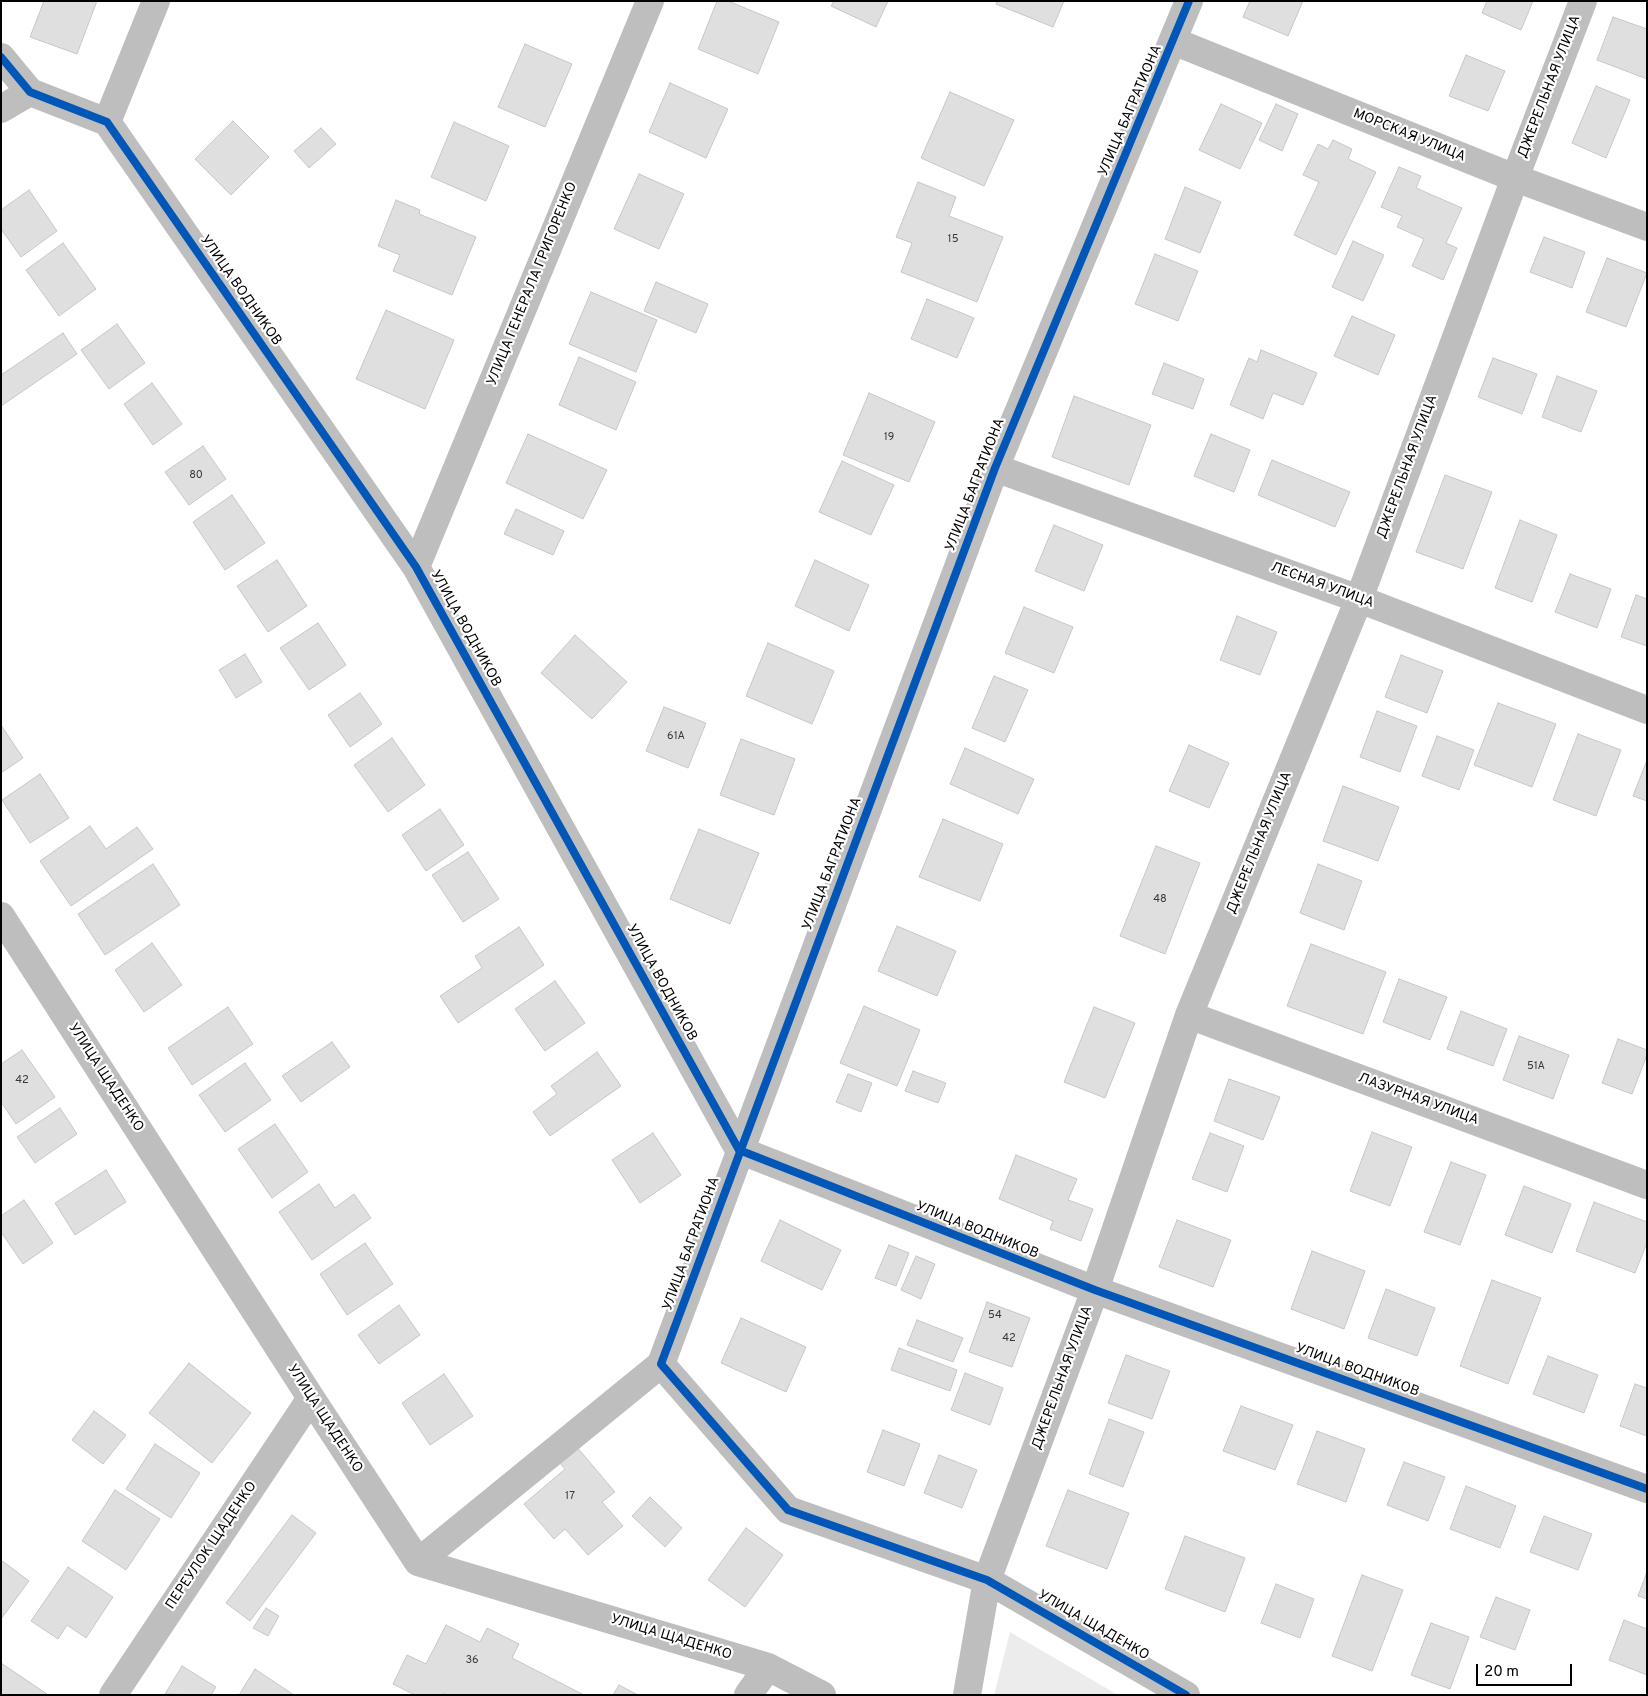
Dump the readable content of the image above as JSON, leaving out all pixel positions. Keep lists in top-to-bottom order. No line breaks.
{"streets":{"street":["ДЖЕРЕЛЬНАЯ УЛИЦА","УЛИЦА БАГРАТИОНА","МОРСКАЯ УЛИЦА","УЛИЦА ГЕНЕРАЛА ГРИГОРЕНКО","УЛИЦА ВОДНИКОВ","ЛЕСНАЯ УЛИЦА","УЛИЦА ЩАДЕНКО","ЛАЗУРНАЯ УЛИЦА","ПЕРЕУЛОК ЩАДЕНКО"]},"crossings":[["ДЖЕРЕЛЬНАЯ УЛИЦА","МОРСКАЯ УЛИЦА"],["ДЖЕРЕЛЬНАЯ УЛИЦА","УЛИЦА ВОДНИКОВ"],["ДЖЕРЕЛЬНАЯ УЛИЦА","ЛЕСНАЯ УЛИЦА"],["ДЖЕРЕЛЬНАЯ УЛИЦА","УЛИЦА ЩАДЕНКО"],["ДЖЕРЕЛЬНАЯ УЛИЦА","ЛАЗУРНАЯ УЛИЦА"],["УЛИЦА БАГРАТИОНА","МОРСКАЯ УЛИЦА"],["УЛИЦА БАГРАТИОНА","УЛИЦА ВОДНИКОВ"],["УЛИЦА БАГРАТИОНА","ЛЕСНАЯ УЛИЦА"],["УЛИЦА ГЕНЕРАЛА ГРИГОРЕНКО","УЛИЦА ВОДНИКОВ"],["УЛИЦА ЩАДЕНКО","ПЕРЕУЛОК ЩАДЕНКО"]],"house_numbers":["15","19","80","61А","48","51А","42","54","42","17","36"],"scale_bar":"20 m"}
